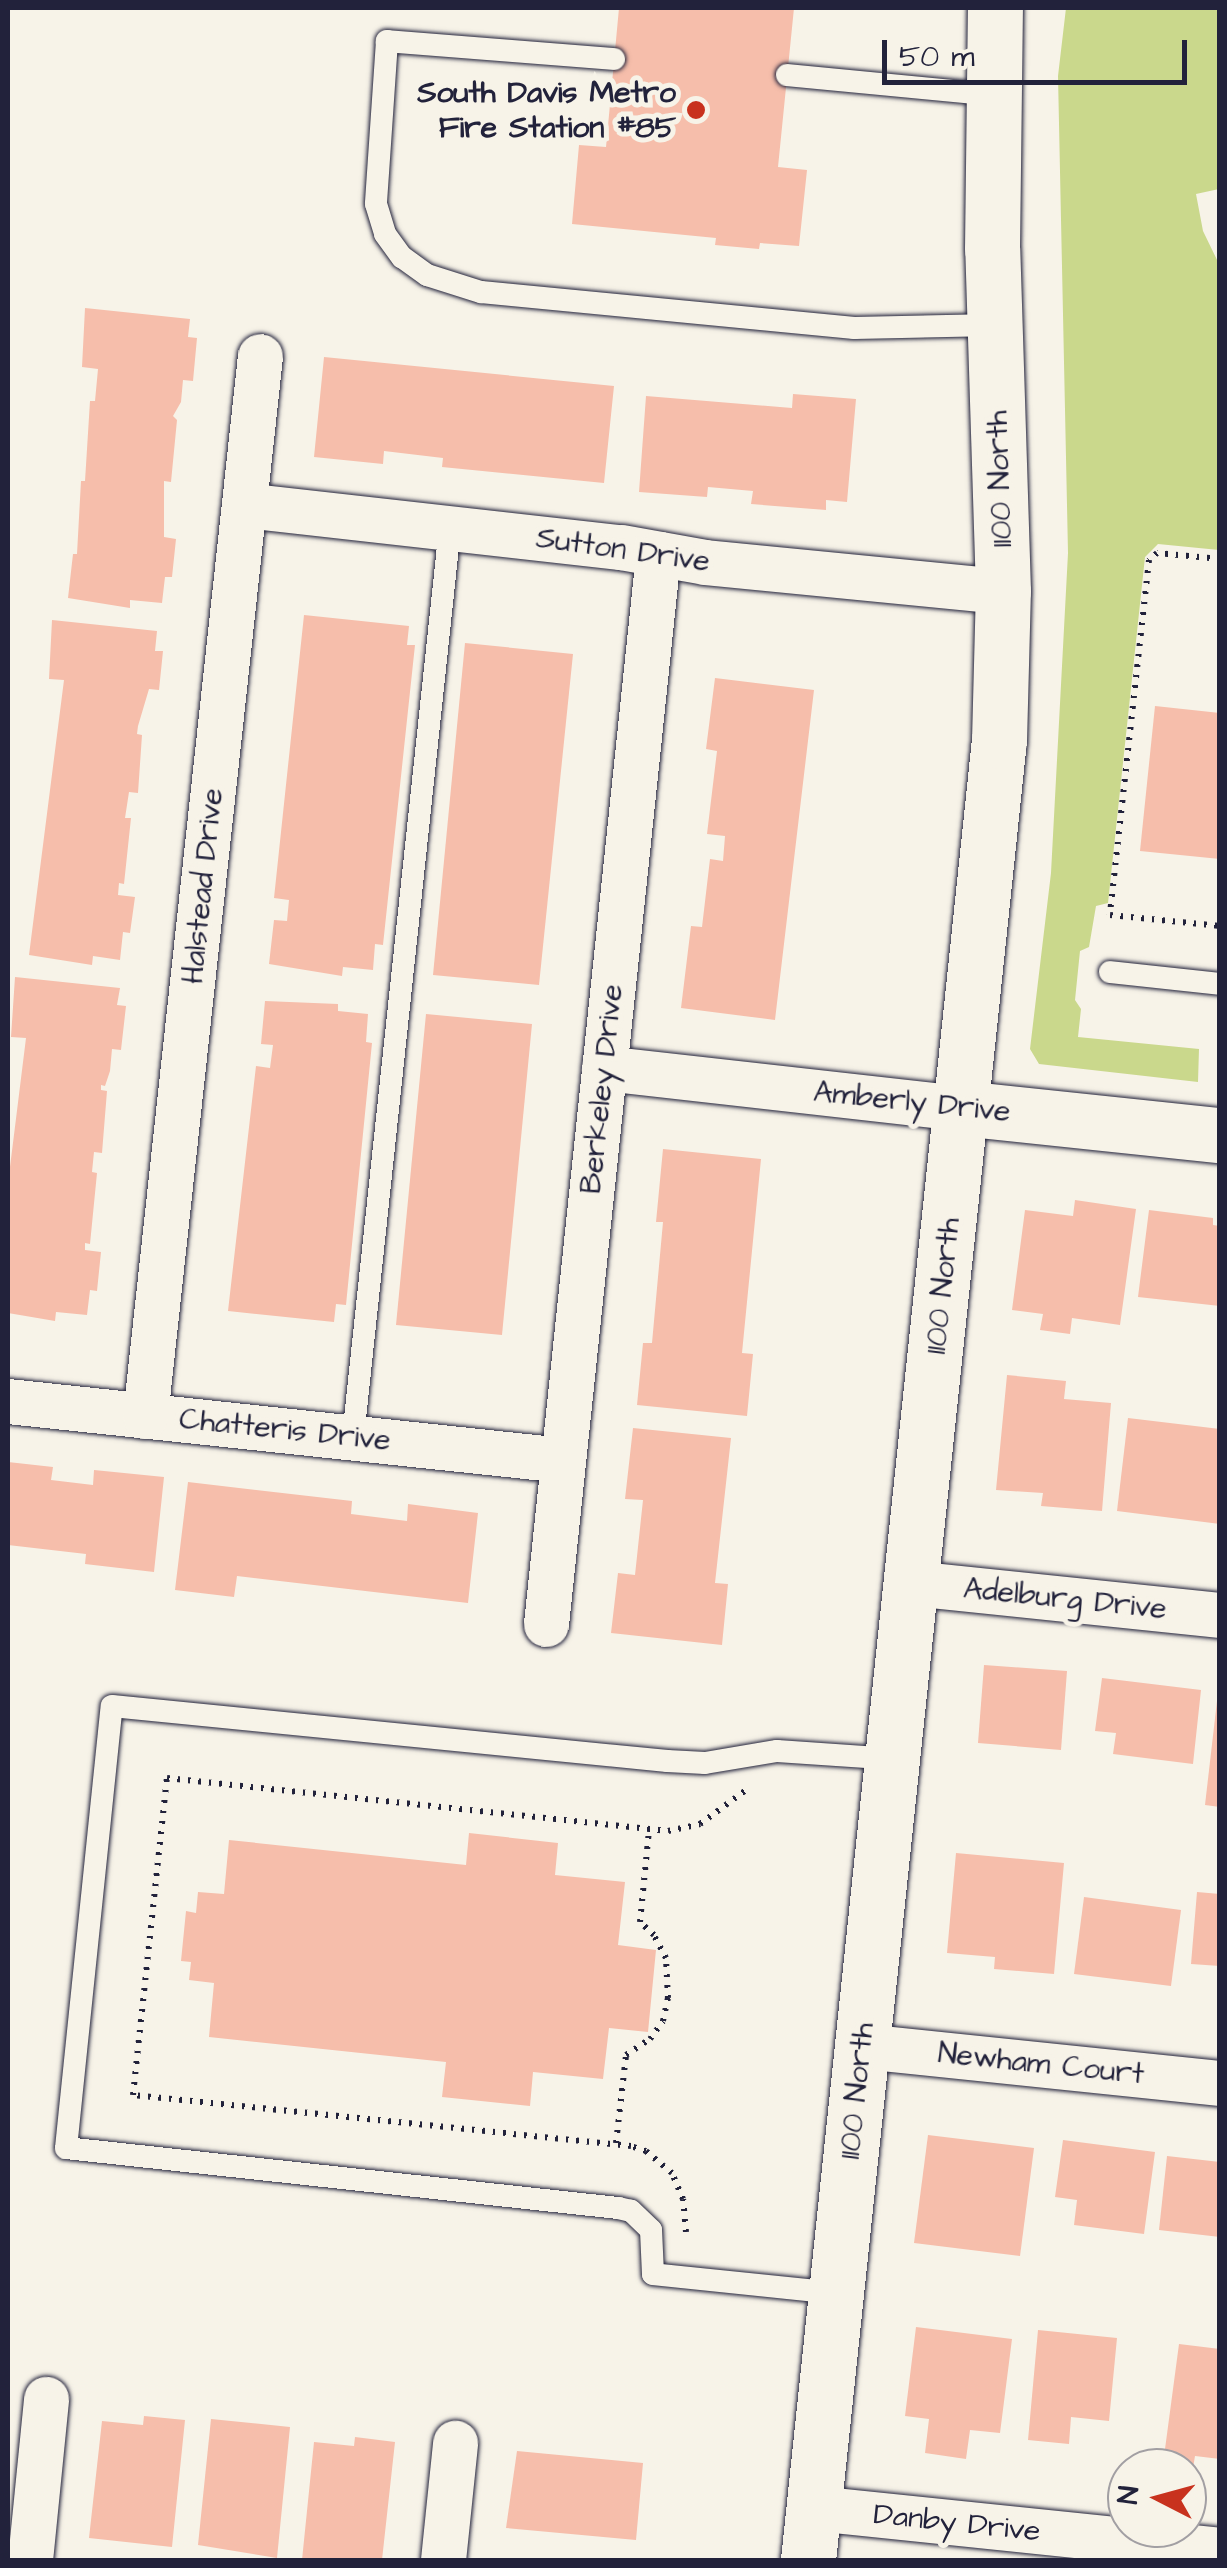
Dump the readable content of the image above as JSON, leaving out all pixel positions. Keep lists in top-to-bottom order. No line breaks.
{"streets":{"street":["1100 North","Sutton Drive","Halstead Drive","Berkeley Drive","Amberly Drive","Chatteris Drive","Adelburg Drive","Newham Court","Danby Drive"]},"crossings":[["1100 North","Sutton Drive"],["1100 North","Amberly Drive"],["1100 North","Adelburg Drive"],["1100 North","Newham Court"],["1100 North","Danby Drive"],["Sutton Drive","Halstead Drive"],["Sutton Drive","Berkeley Drive"],["Halstead Drive","Chatteris Drive"],["Berkeley Drive","Amberly Drive"],["Berkeley Drive","Chatteris Drive"]],"places":["South Davis Metro Fire Station #85"],"scale_bar":"50 m","north":"left"}
